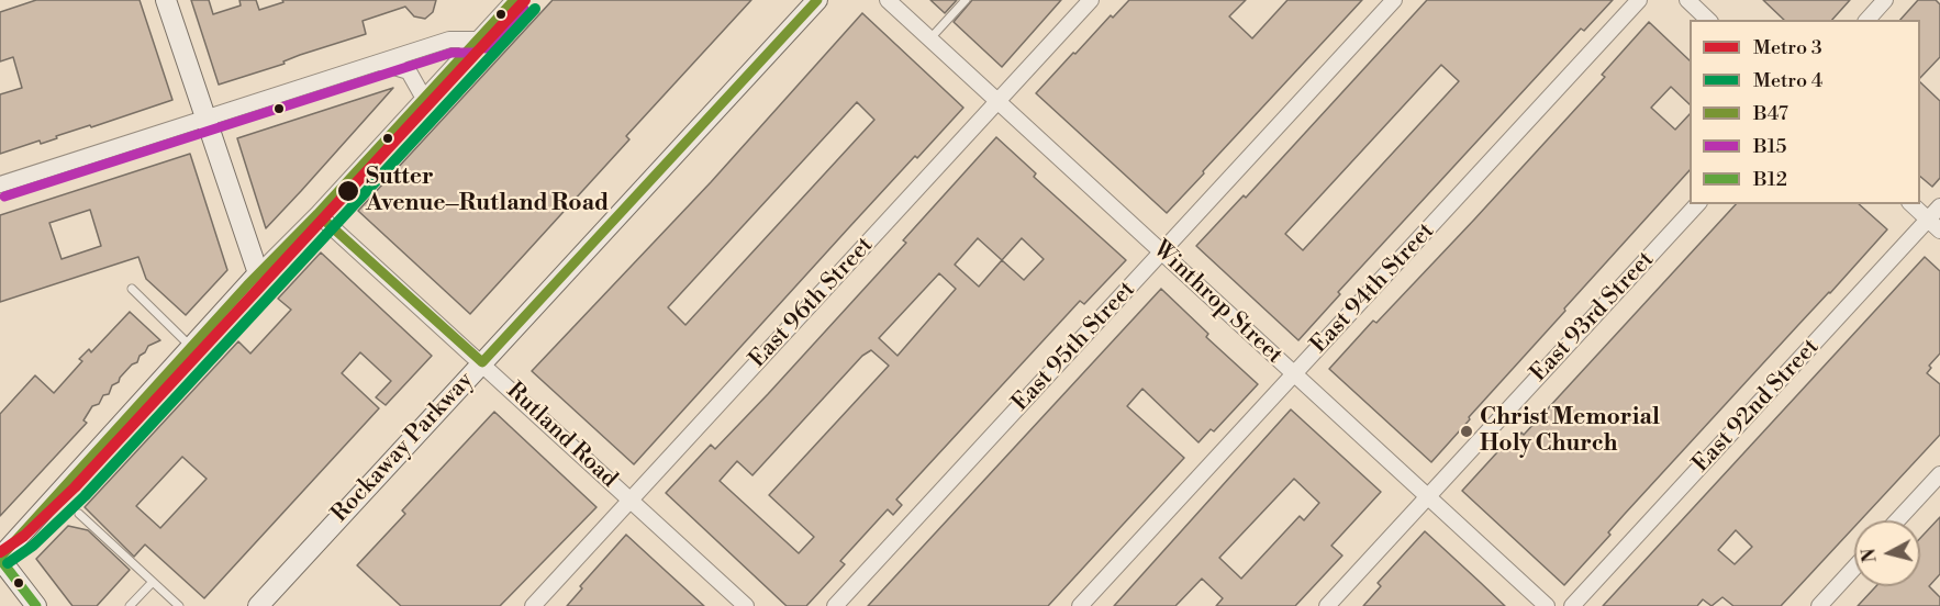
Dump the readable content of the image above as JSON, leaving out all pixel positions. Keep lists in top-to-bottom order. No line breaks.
{"streets":{"street":["East 94th Street","East 96th Street","Winthrop Street","East 93rd Street","East 95th Street","East 92nd Street","Rutland Road","Rockaway Parkway"]},"crossings":[["East 94th Street","Winthrop Street"],["East 96th Street","Winthrop Street"],["East 96th Street","Rutland Road"],["Winthrop Street","East 93rd Street"],["Winthrop Street","East 95th Street"],["Rutland Road","Rockaway Parkway"]],"places":["Sutter Avenue–Rutland Road","Christ Memorial Holy Church"],"lines":["metro line 3","transit line B47","metro line 4","transit line B15","transit line B12"],"legend":["Metro 3","Metro 4","B47","B15","B12"],"north":"left"}
